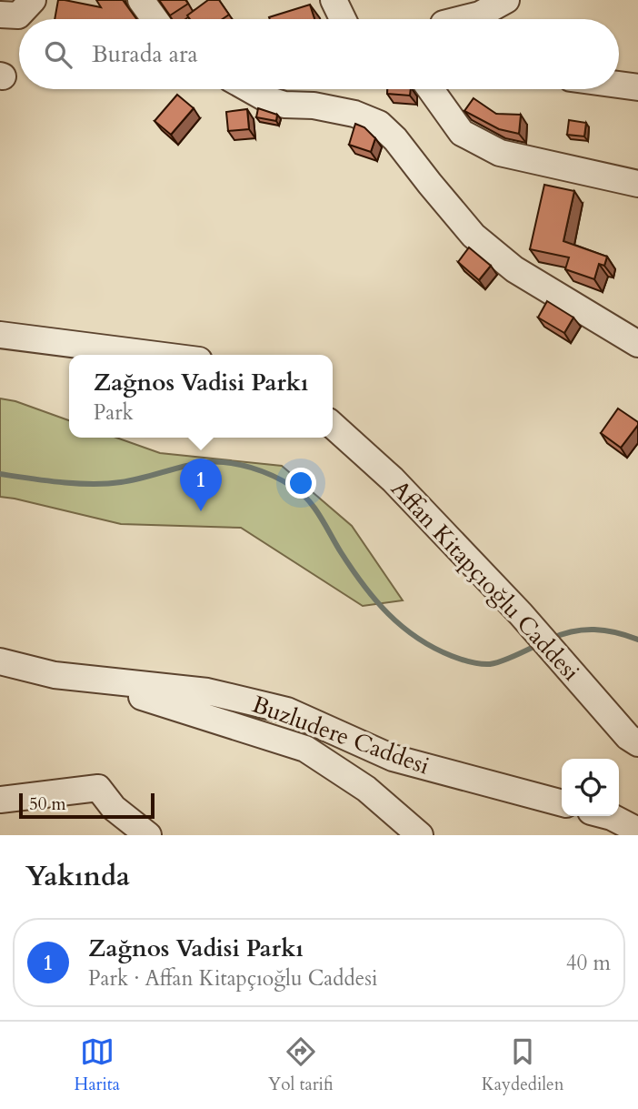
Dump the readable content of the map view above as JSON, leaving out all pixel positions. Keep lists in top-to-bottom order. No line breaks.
{"streets":{"street":["Affan Kitapçıoğlu Caddesi","Buzludere Caddesi"]},"scale_bar":"50 m","page":{"search":"Burada ara","popup":["Zağnos Vadisi Parkı","Park"],"pins":"1","scale":"50 m","heading":"Yakında","list":[{"mark":"1","name":"Zağnos Vadisi Parkı","note":"Park · Affan Kitapçıoğlu Caddesi","value":"40 m"}],"nav":["Harita","Yol tarifi","Kaydedilen"]}}
